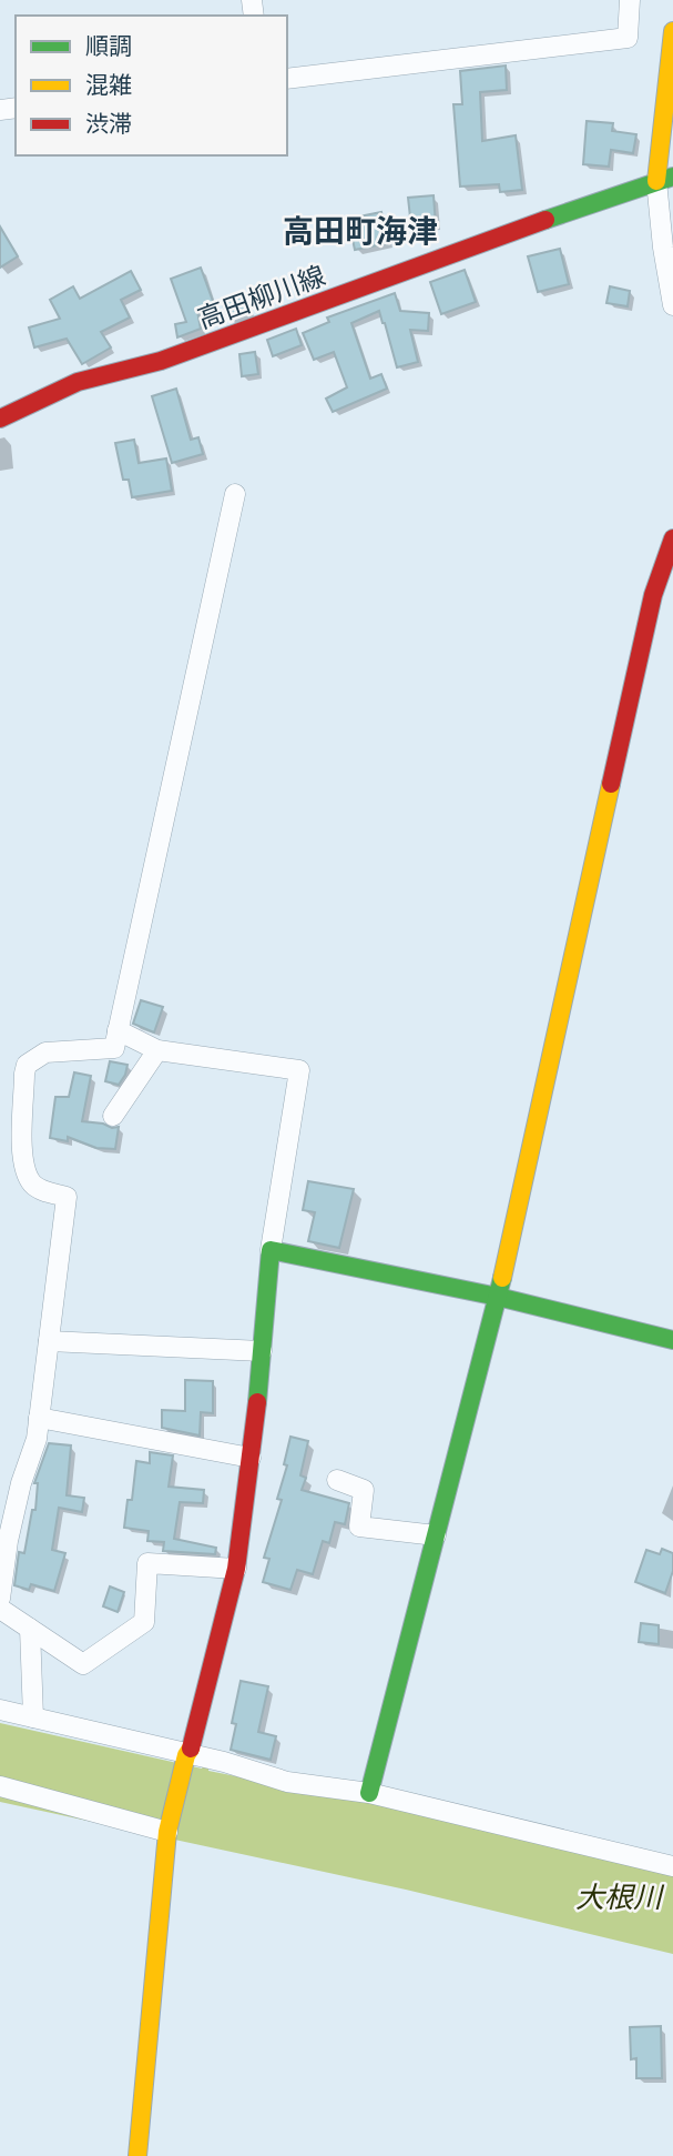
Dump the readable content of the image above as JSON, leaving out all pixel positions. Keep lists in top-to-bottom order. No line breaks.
{"streets":{"street":["高田柳川線"]},"districts":["高田町海津"],"water":["大根川"],"legend":["順調","混雑","渋滞"]}
